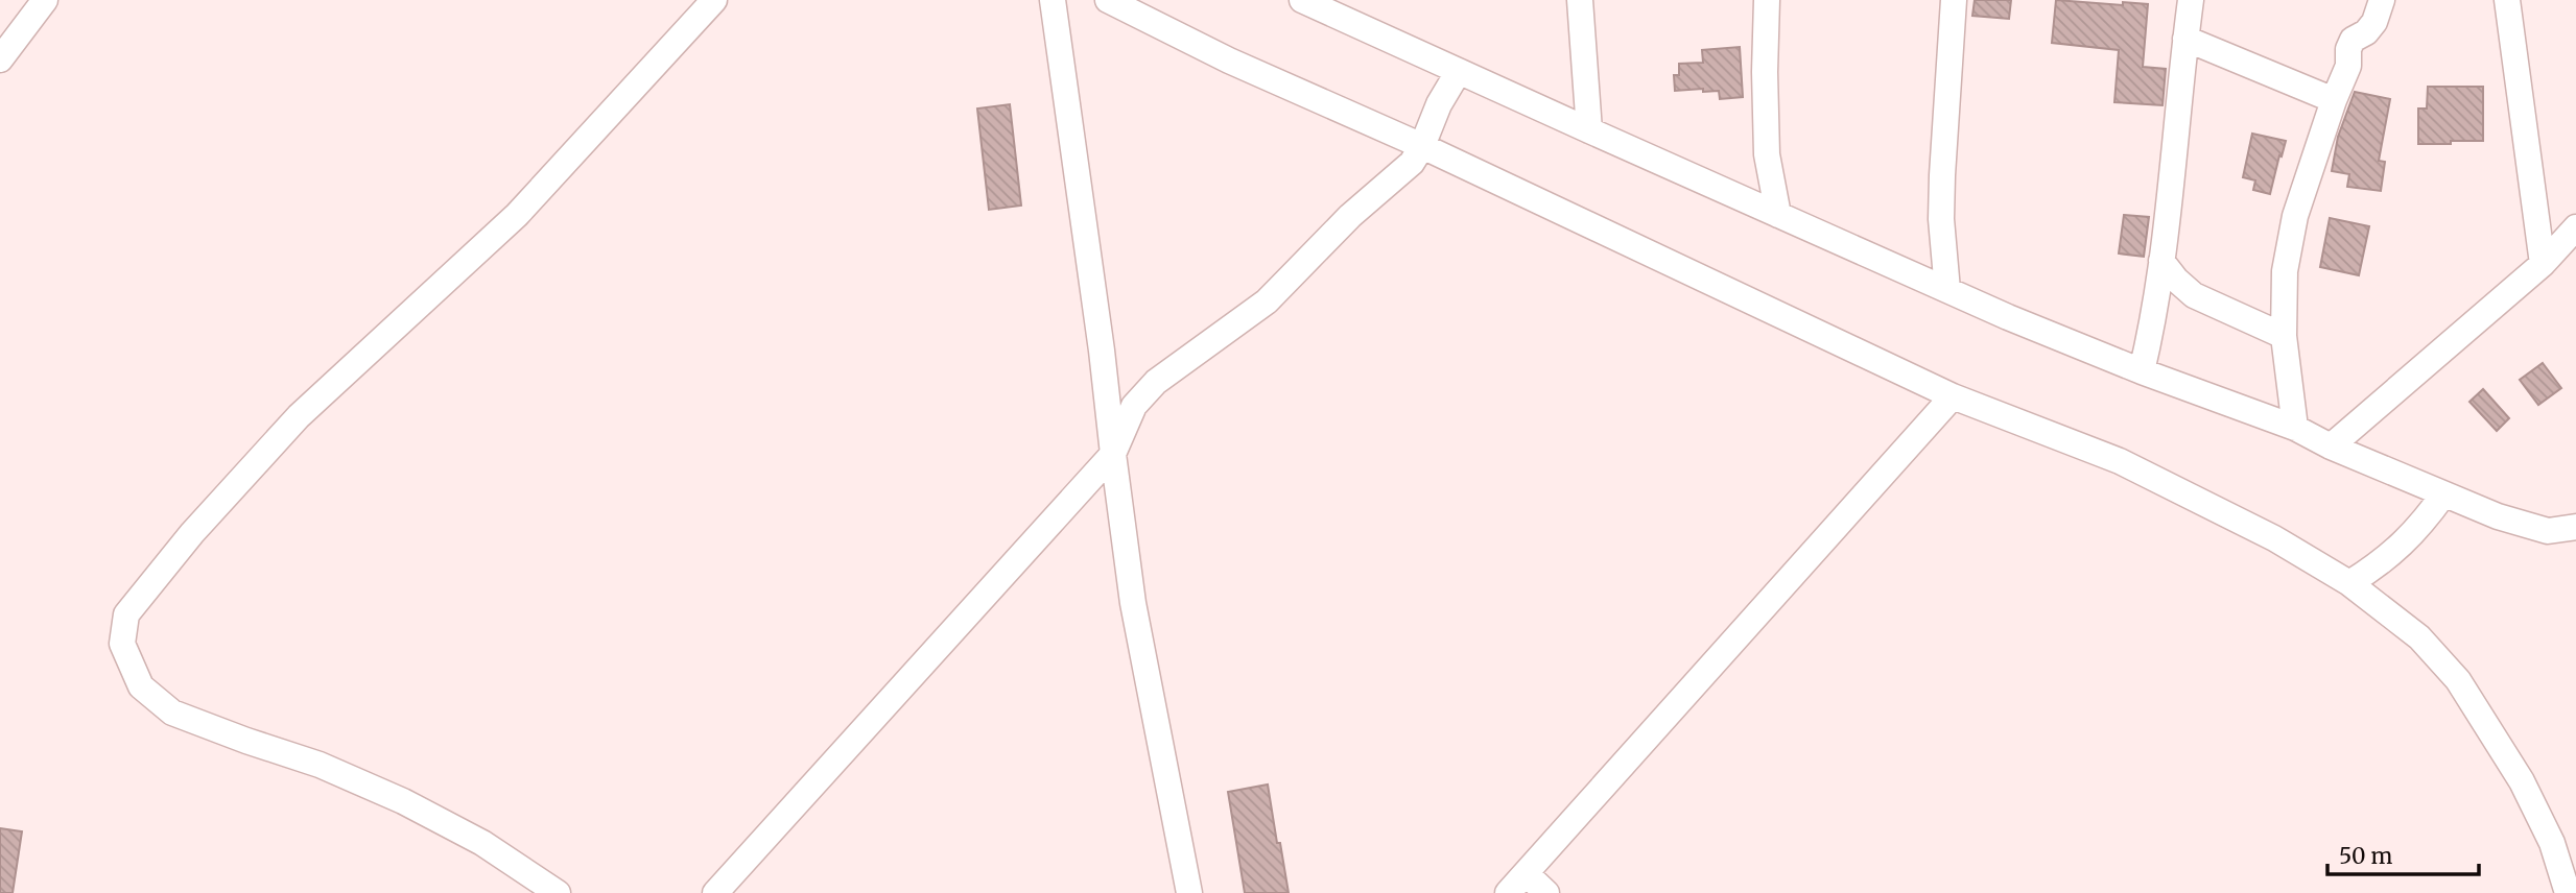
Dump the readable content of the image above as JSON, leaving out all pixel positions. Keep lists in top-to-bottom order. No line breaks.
{"scale_bar":"50 m"}
